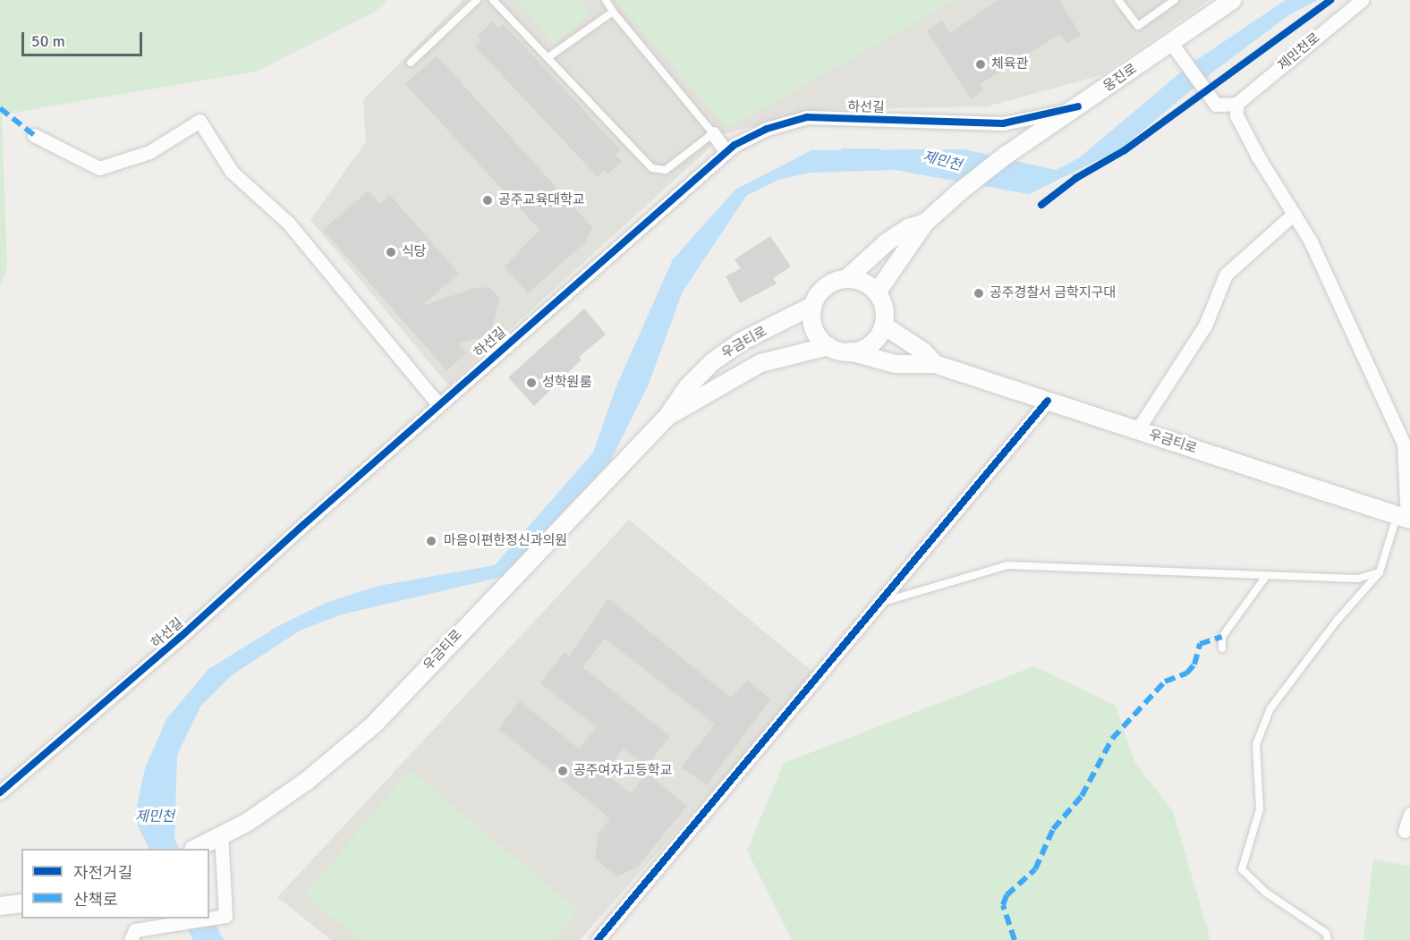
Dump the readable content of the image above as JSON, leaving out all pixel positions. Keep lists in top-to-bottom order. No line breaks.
{"streets":{"main road":["웅진로","우금티로"],"street":["제민천로","하선길"]},"crossings":[["웅진로","하선길"]],"water":["제민천"],"places":["체육관","공주교육대학교","식당","공주경찰서 금학지구대","성학원룸","마음이편한정신과의원","공주여자고등학교"],"legend":["자전거길","산책로"],"scale_bar":"50 m"}
